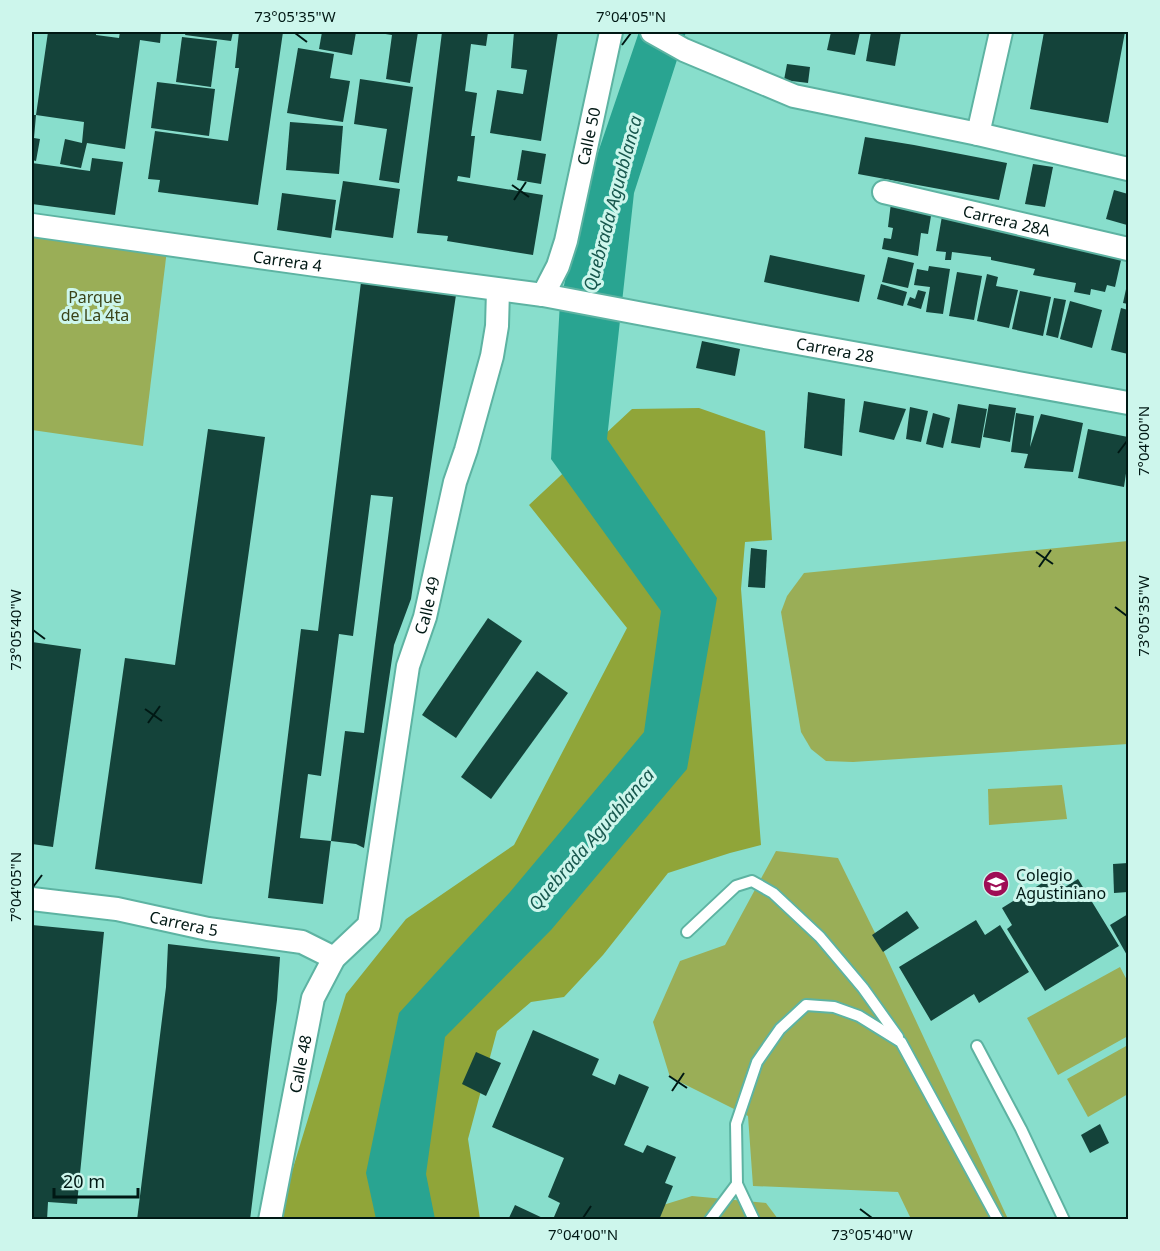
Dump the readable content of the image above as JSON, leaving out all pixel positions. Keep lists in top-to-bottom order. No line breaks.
{"streets":{"street":["Calle 50","Carrera 28A","Carrera 4","Carrera 28","Calle 49","Carrera 5","Calle 48"]},"crossings":[["Calle 50","Carrera 4"],["Calle 50","Carrera 28"],["Carrera 4","Carrera 28"],["Carrera 4","Calle 49"],["Calle 49","Calle 48"],["Carrera 5","Calle 48"]],"water":["Quebrada Aguablanca"],"parks":["Parque de La 4ta"],"places":{"school or university":["Colegio Agustiniano"]},"scale_bar":"20 m","coordinates":["73°05'35\"W","7°04'05\"N","7°04'00\"N","73°05'40\"W"]}
